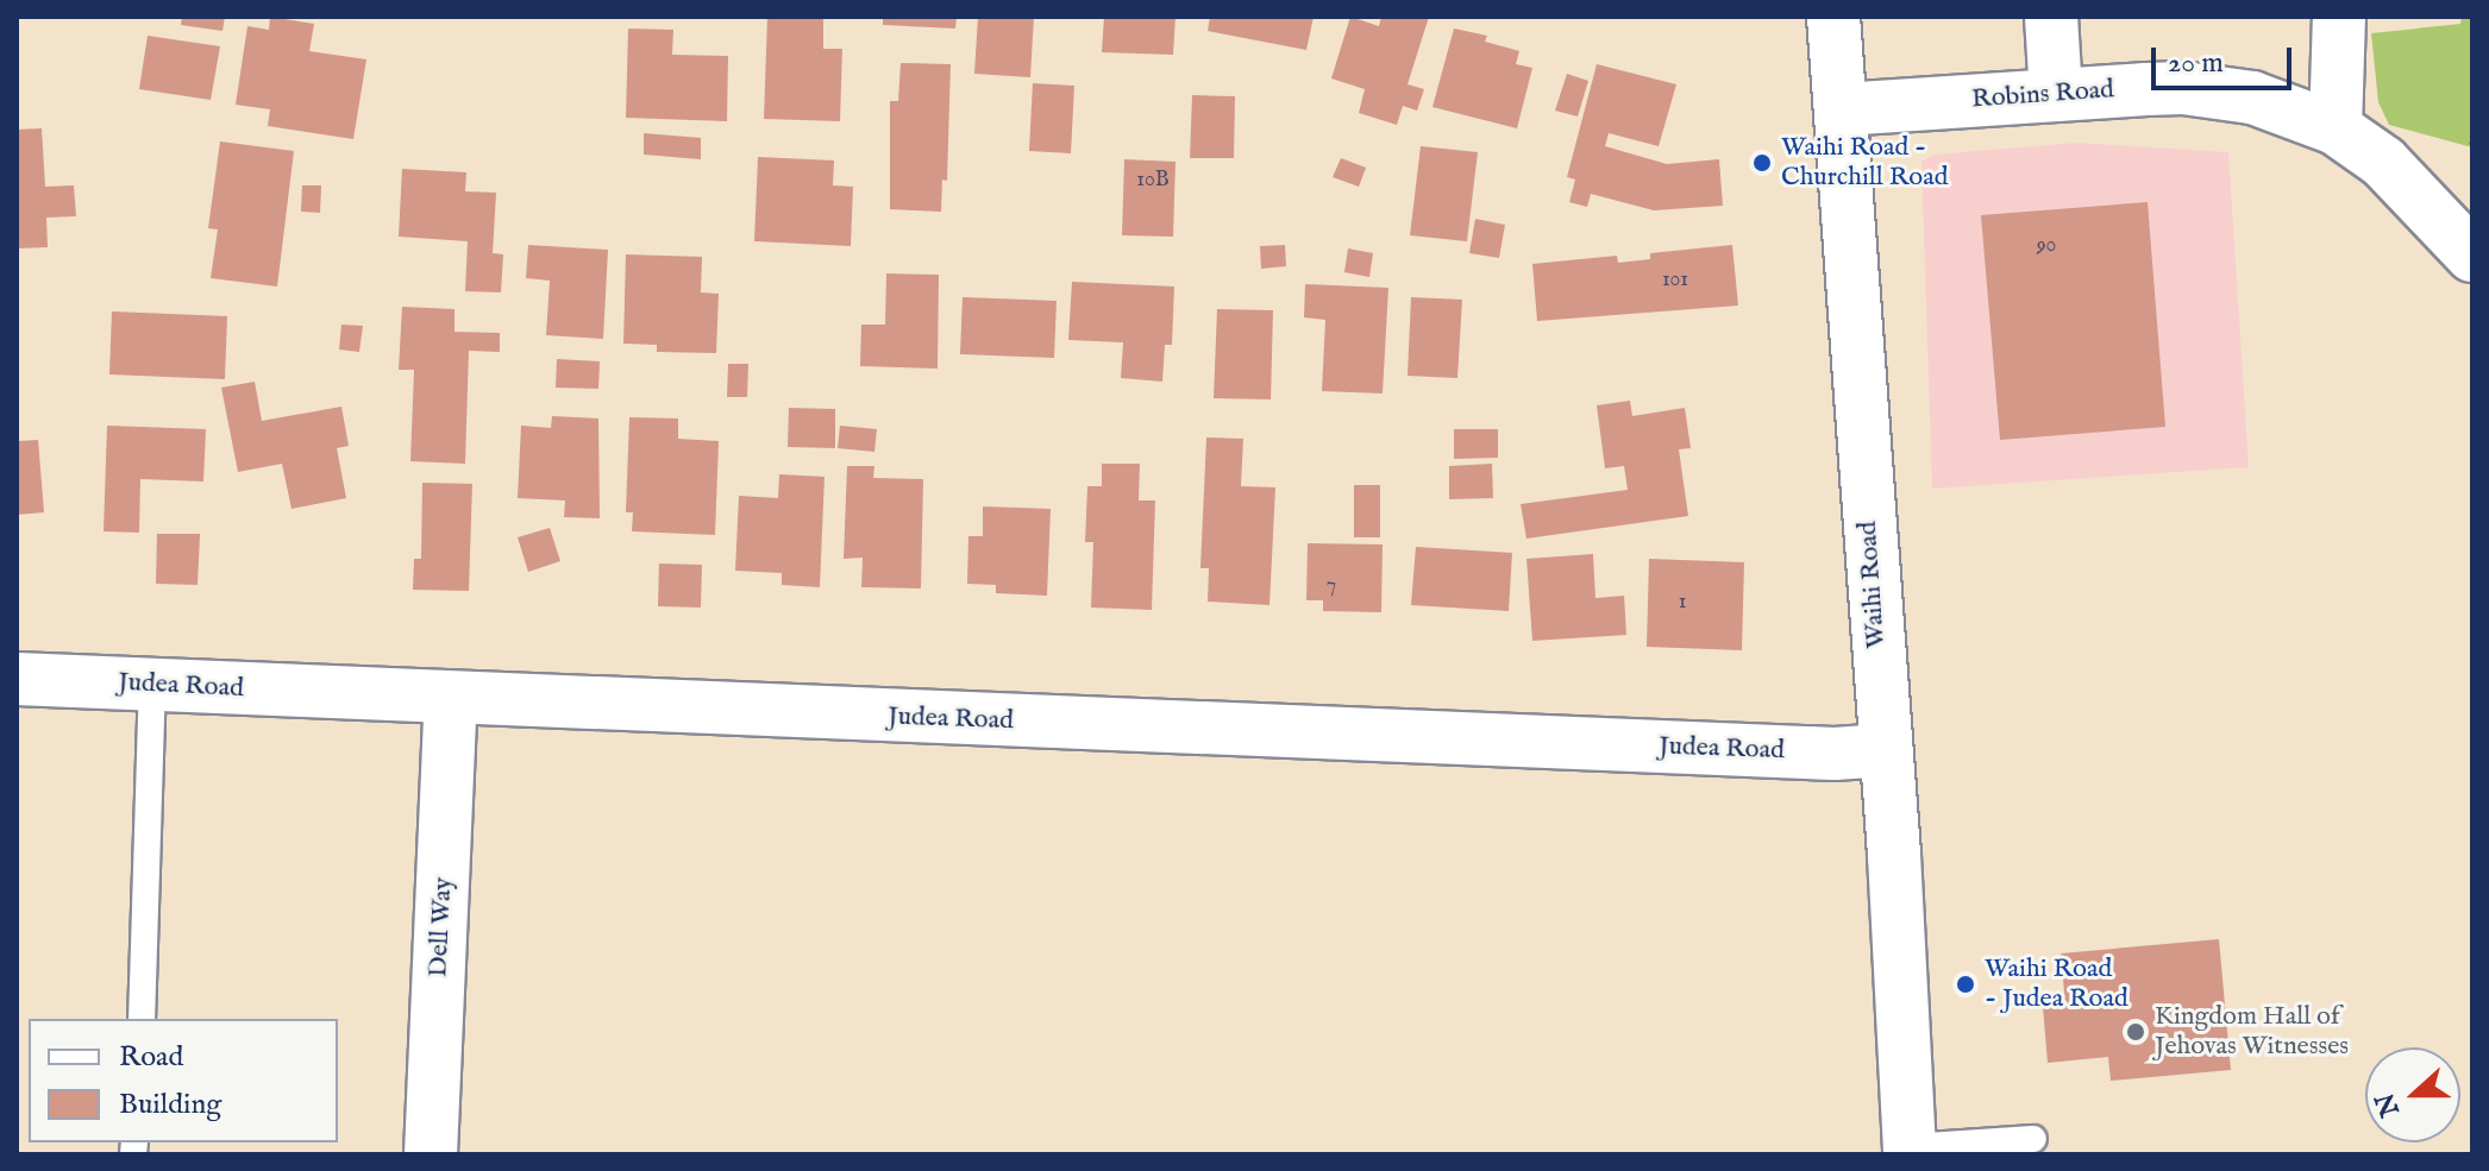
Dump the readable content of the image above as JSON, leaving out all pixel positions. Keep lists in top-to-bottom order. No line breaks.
{"streets":{"street":["Robins Road","Waihi Road","Judea Road","Dell Way"]},"crossings":[["Robins Road","Waihi Road"],["Waihi Road","Judea Road"],["Judea Road","Dell Way"]],"places":["Waihi Road - Churchill Road","Waihi Road - Judea Road","Kingdom Hall of Jehovas Witnesses"],"house_numbers":["10B","90","101","7","1"],"legend":["Road","Building"],"scale_bar":"20 m","north":"left"}
